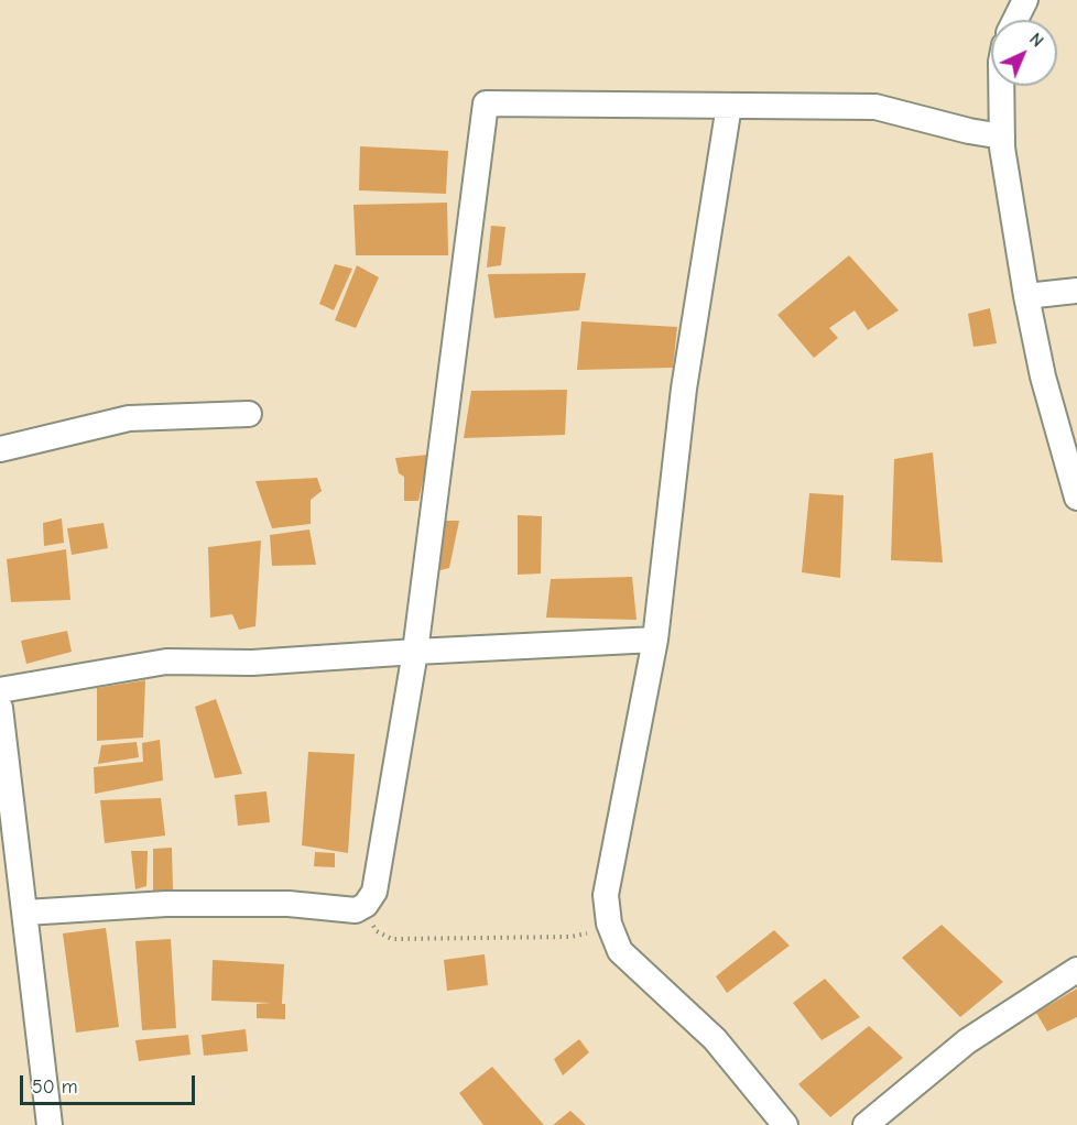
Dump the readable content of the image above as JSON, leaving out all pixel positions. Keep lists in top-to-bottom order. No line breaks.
{"scale_bar":"50 m","north":"top right"}
